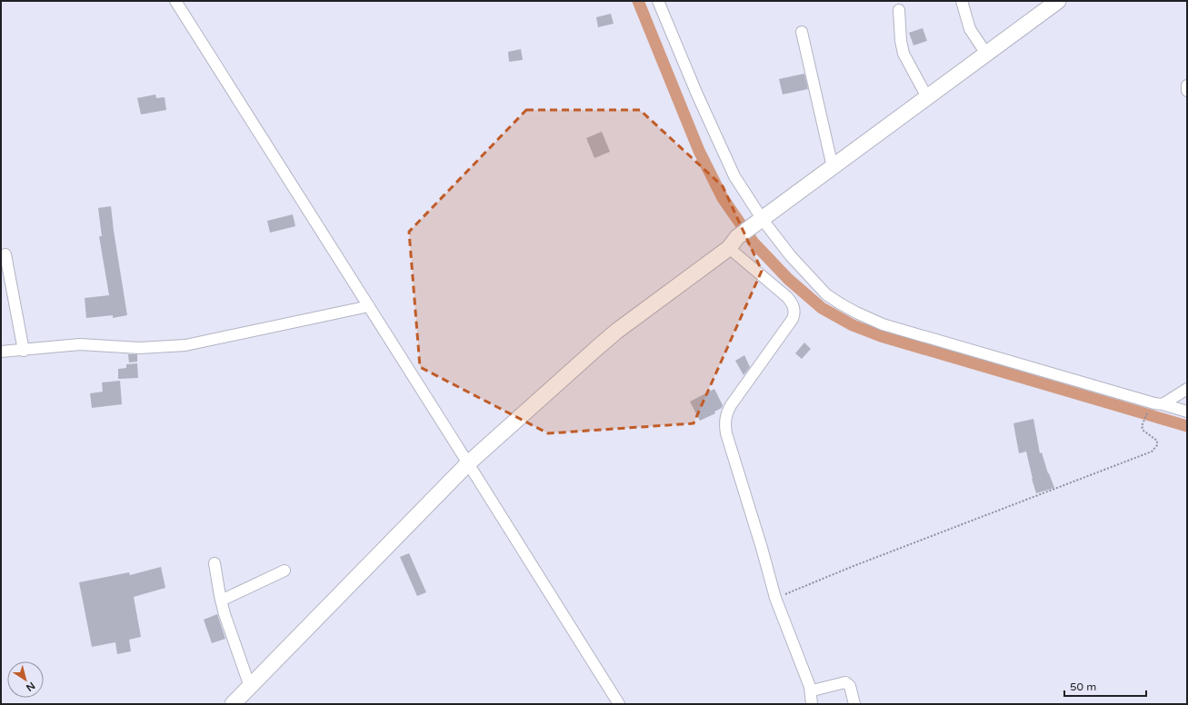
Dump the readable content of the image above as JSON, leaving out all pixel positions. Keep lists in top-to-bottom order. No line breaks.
{"scale_bar":"50 m","north":"bottom right"}
